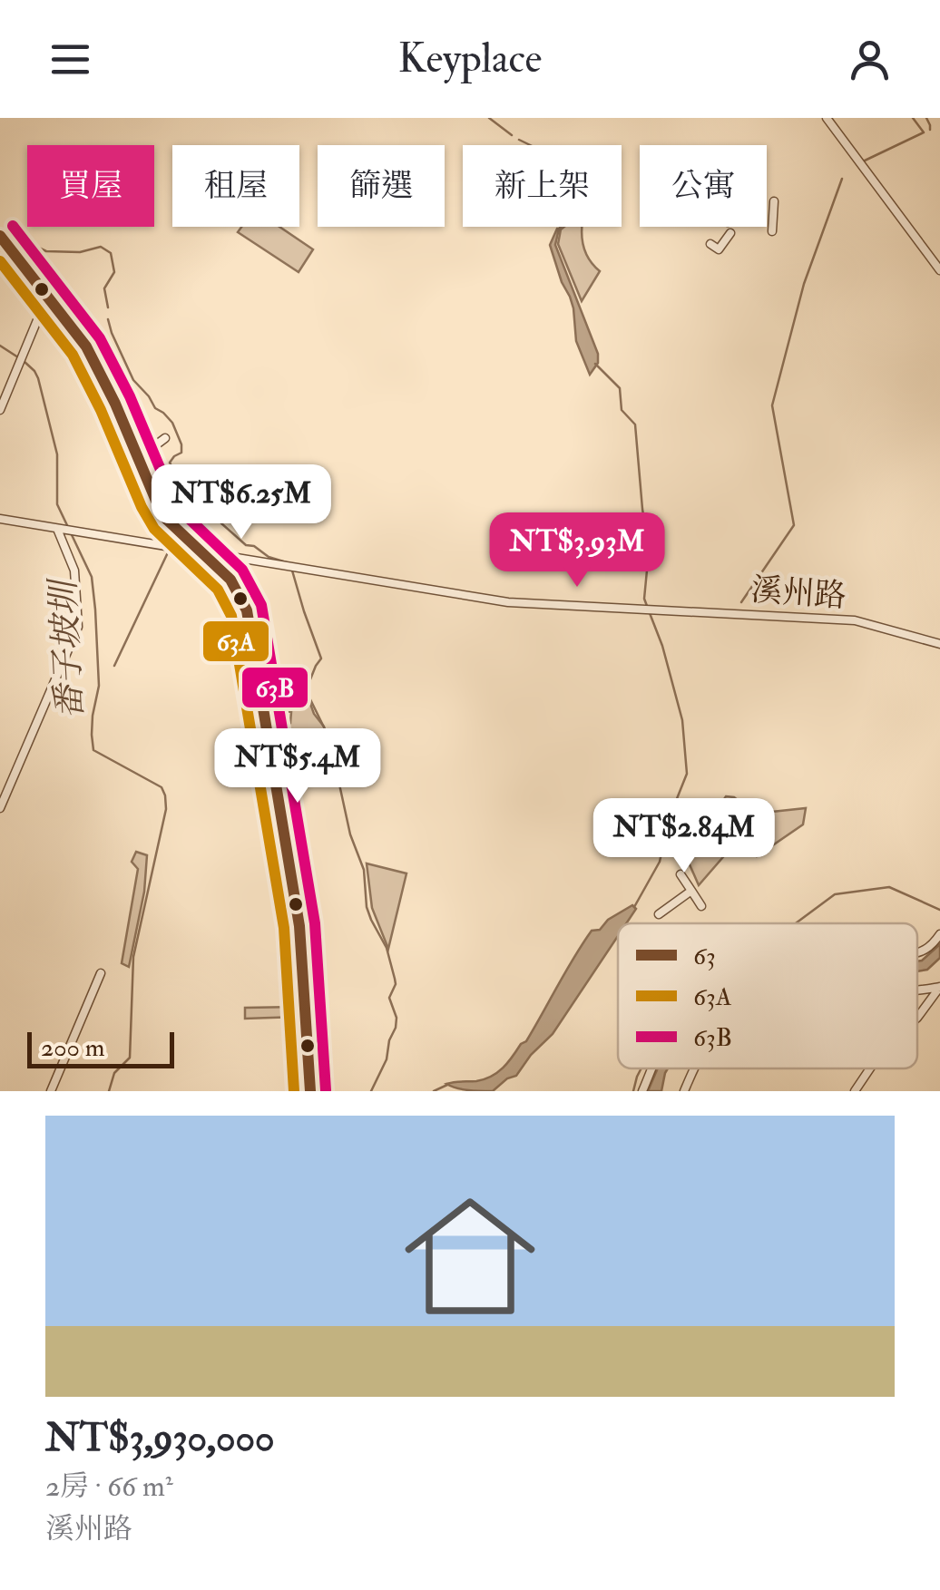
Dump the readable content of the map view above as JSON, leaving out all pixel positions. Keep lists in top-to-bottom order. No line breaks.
{"streets":{"street":["溪州路"]},"water":["番子坡圳"],"lines":["transit line 63B","transit line 63","transit line 63A"],"legend":["63","63A","63B"],"scale_bar":"200 m","page":{"header":"Keyplace","chip":["買屋","租屋","篩選","新上架","公寓"],"price":["NT$6.25M","NT$3.93M","NT$5.4M","NT$2.84M"],"scale":"200 m","list":[{"name":"NT$3,930,000","note":"2房 · 66 m² · 溪州路"}]}}
